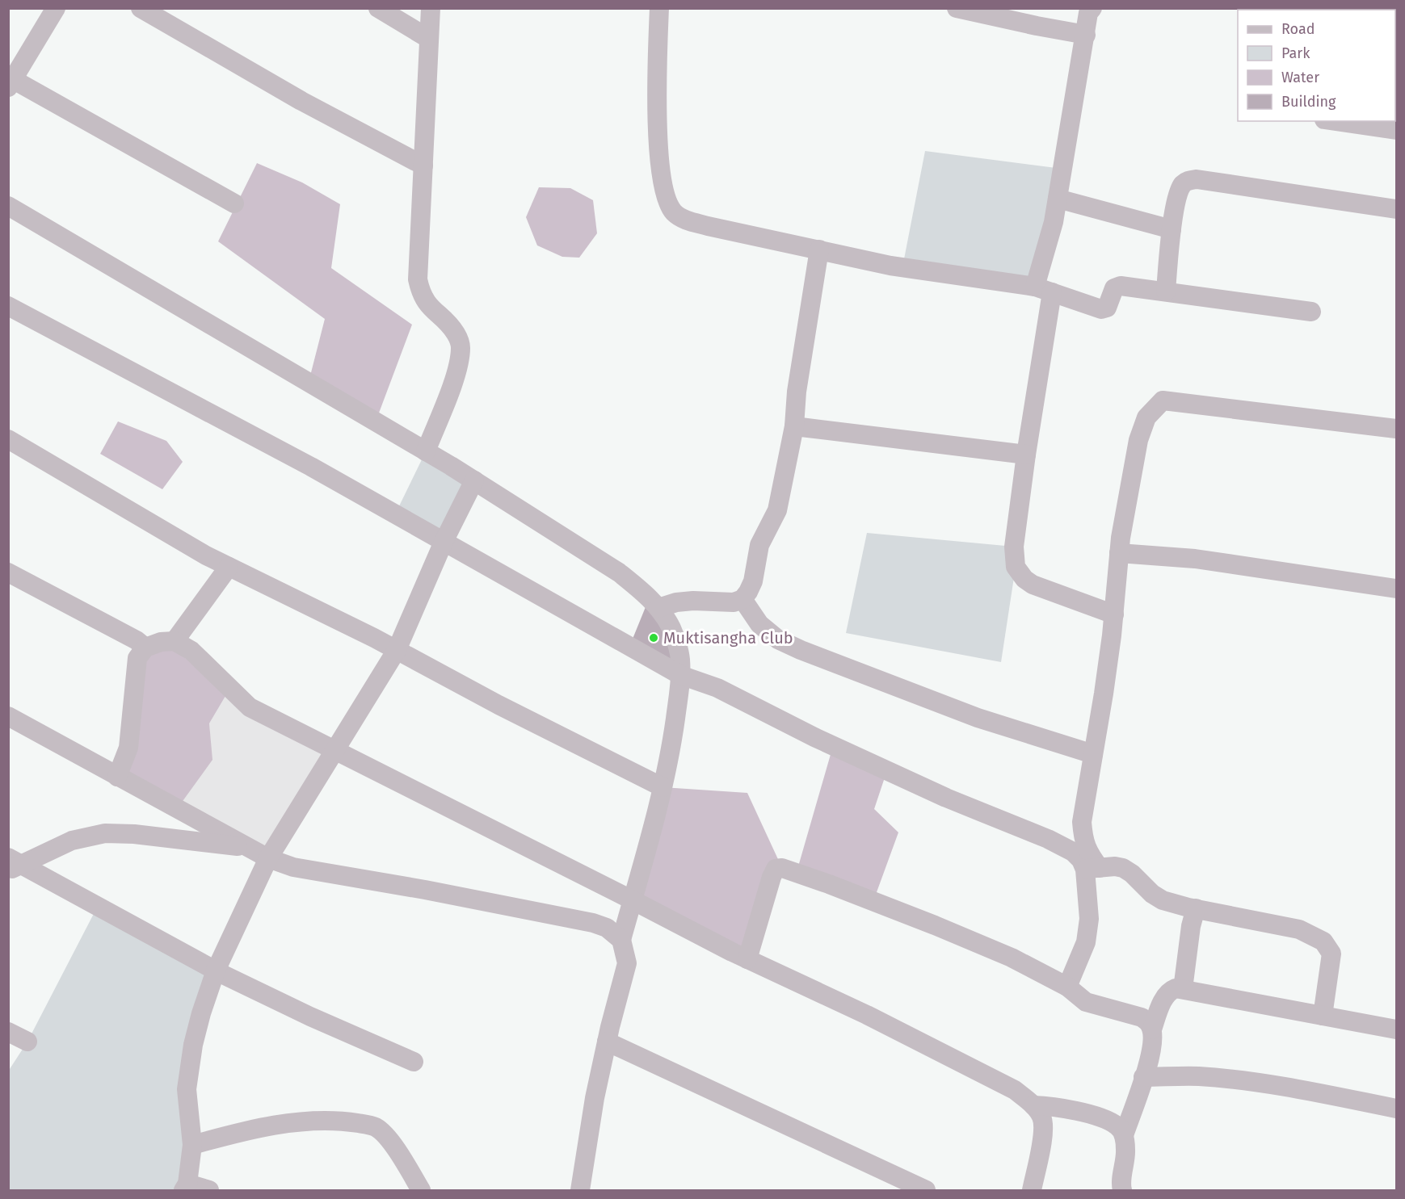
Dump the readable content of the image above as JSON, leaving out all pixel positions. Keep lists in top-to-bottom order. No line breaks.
{"places":["Muktisangha Club"],"legend":["Road","Park","Water","Building"]}
